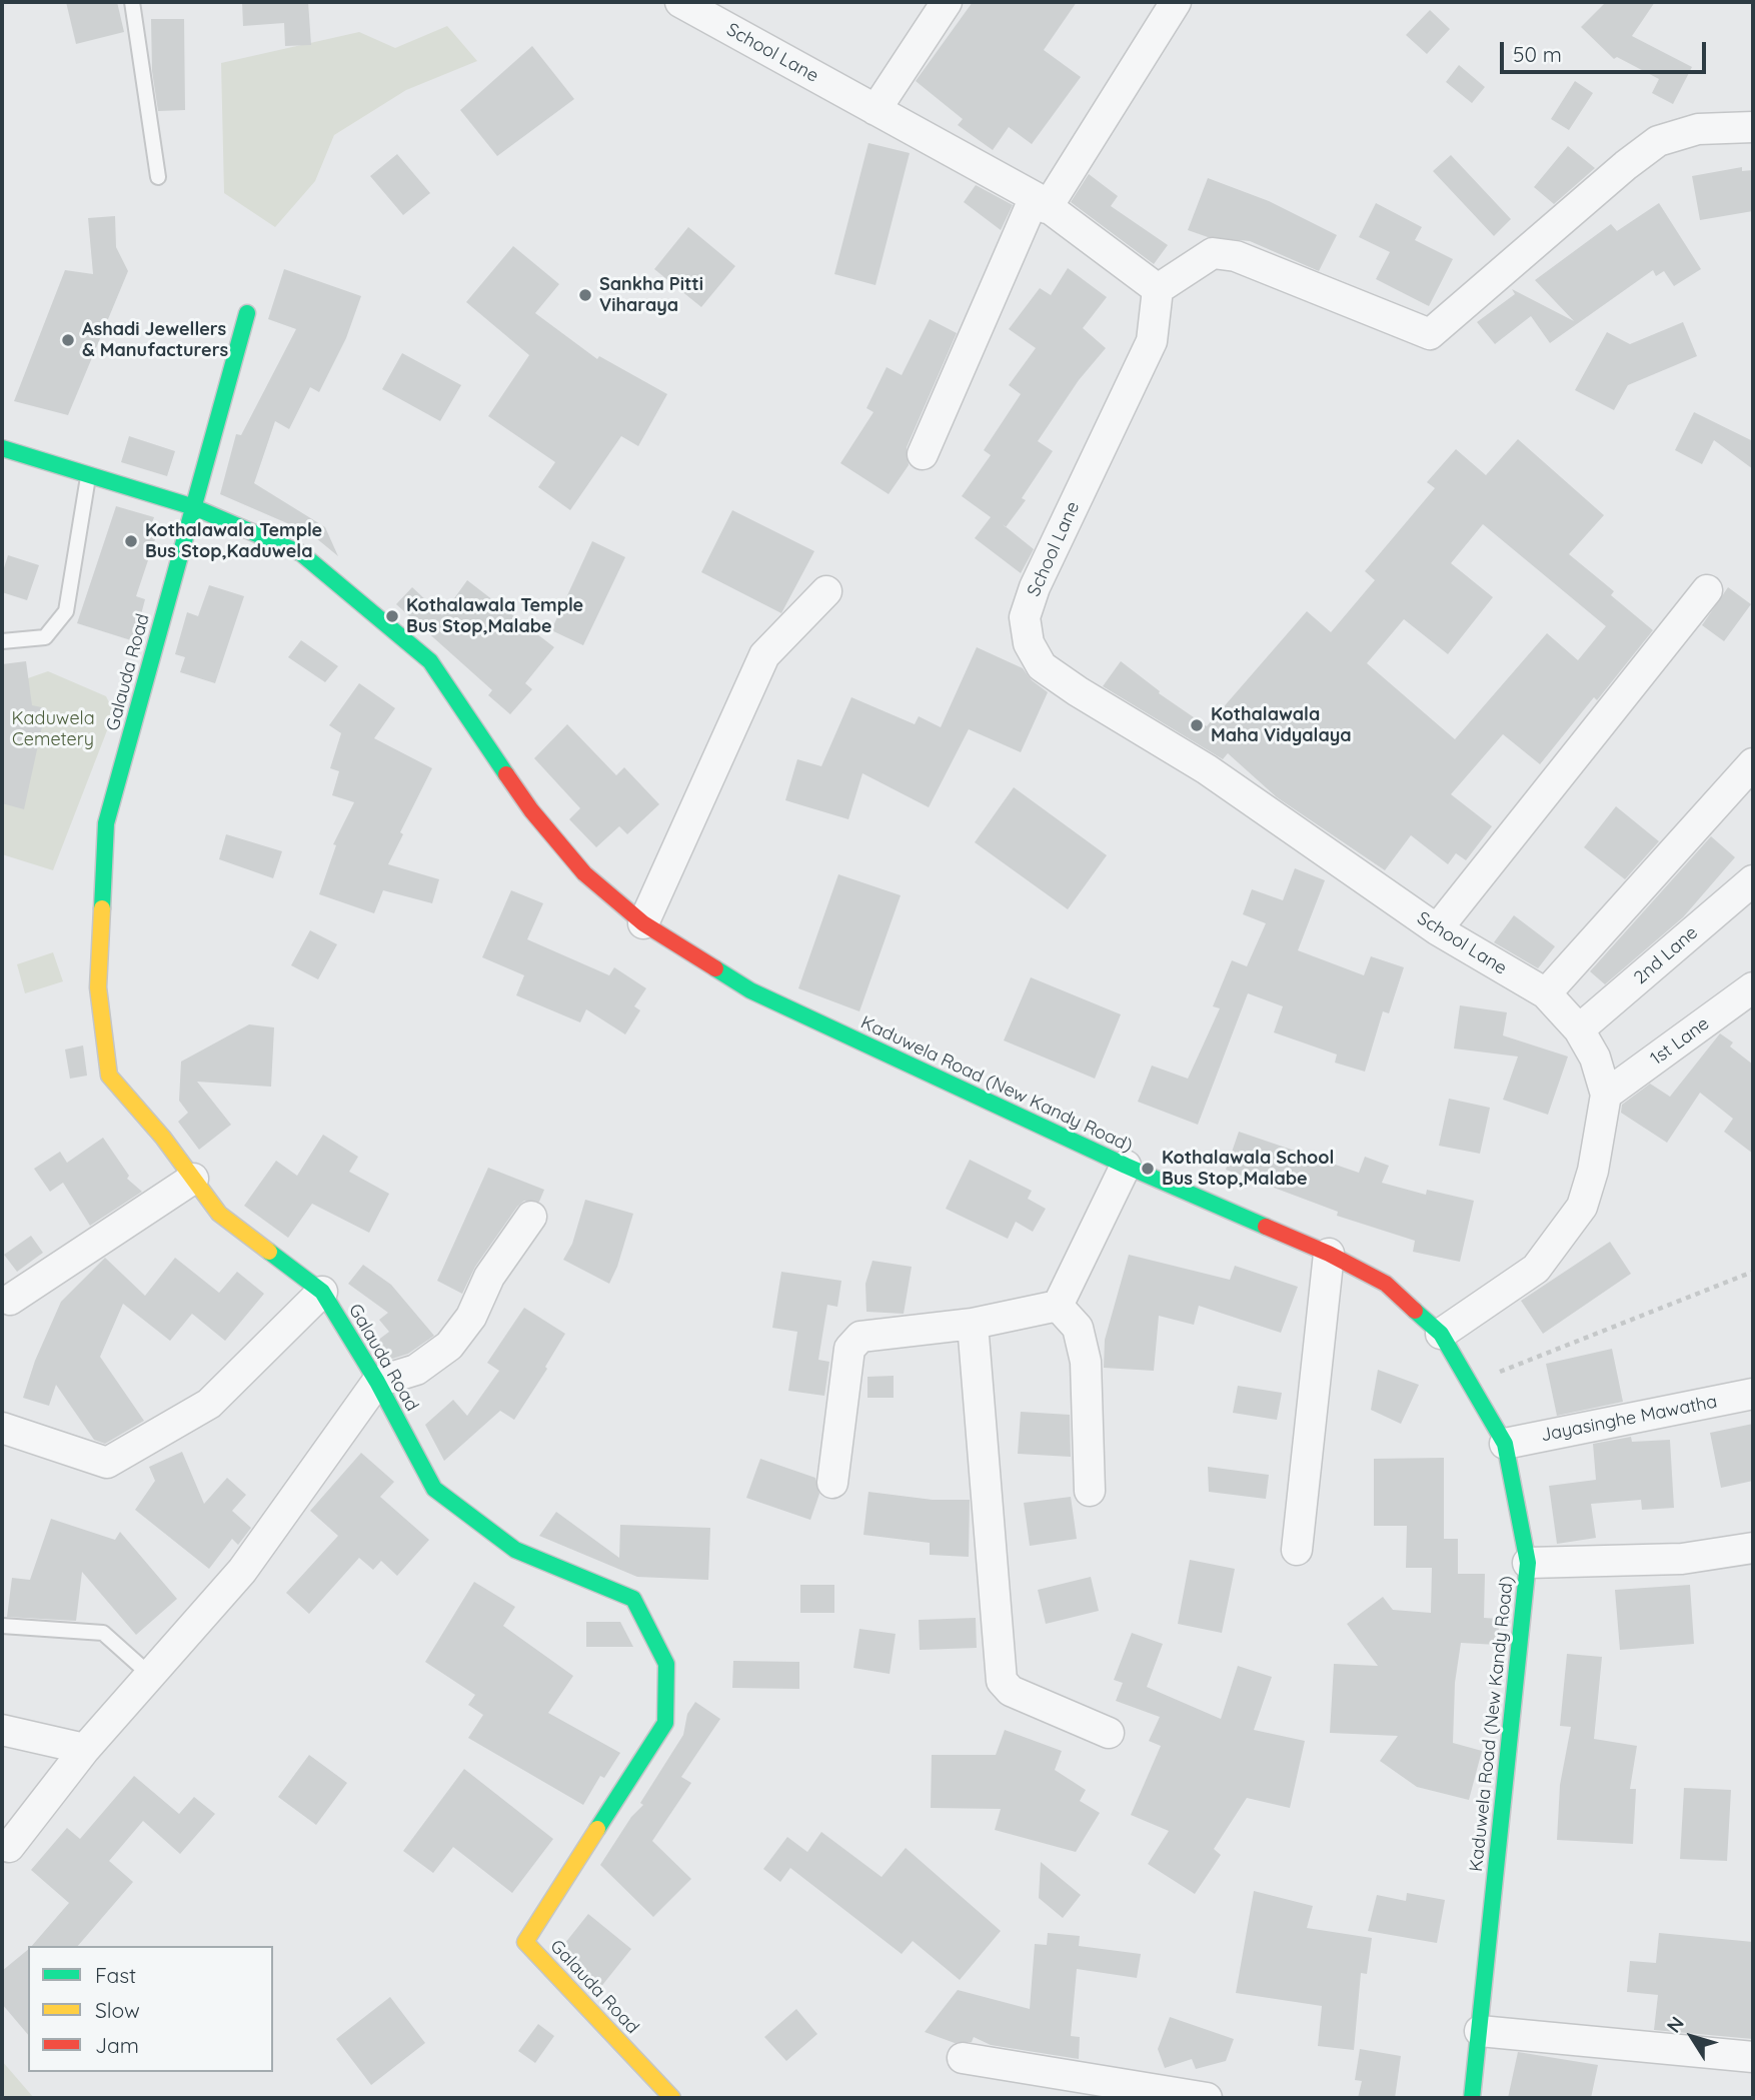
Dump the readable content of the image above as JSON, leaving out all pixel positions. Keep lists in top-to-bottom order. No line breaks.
{"streets":{"main road":["Galauda Road","Kaduwela Road (New Kandy Road)"],"street":["School Lane","2nd Lane","1st Lane","Jayasinghe Mawatha"]},"crossings":[["School Lane","2nd Lane"],["School Lane","1st Lane"],["School Lane","Kaduwela Road (New Kandy Road)"],["Galauda Road","Kaduwela Road (New Kandy Road)"],["Kaduwela Road (New Kandy Road)","Jayasinghe Mawatha"]],"parks":["Kaduwela Cemetery"],"places":["Sankha Pitti Viharaya","Ashadi Jewellers & Manufacturers","Kothalawala Temple Bus Stop,Kaduwela","Kothalawala Temple Bus Stop,Malabe","Kothalawala Maha Vidyalaya","Kothalawala School Bus Stop,Malabe"],"legend":["Fast","Slow","Jam"],"scale_bar":"50 m","north":"top left"}
